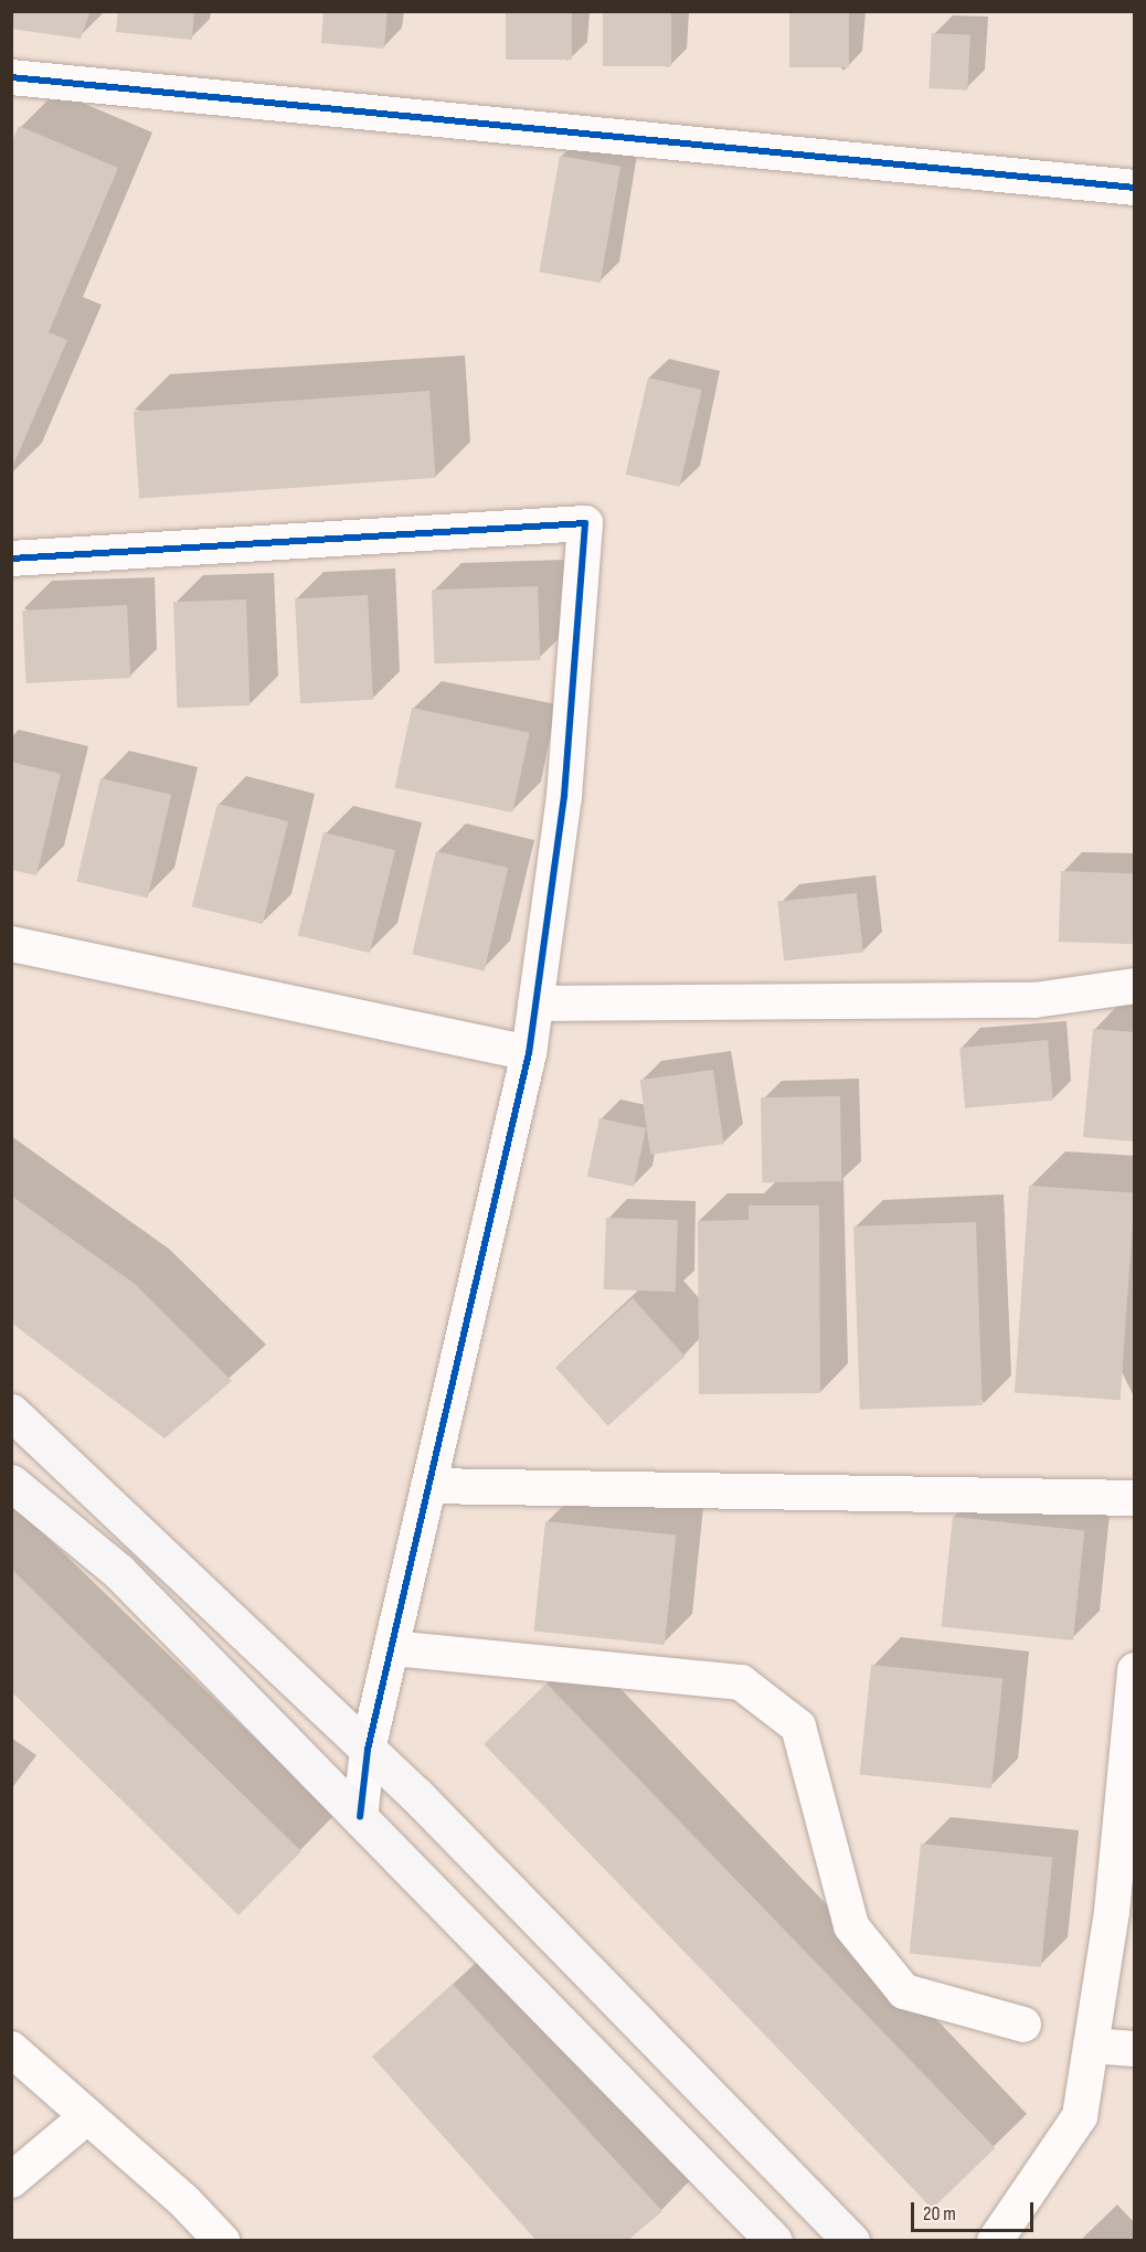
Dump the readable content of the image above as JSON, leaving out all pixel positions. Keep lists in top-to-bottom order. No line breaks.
{"scale_bar":"20 m"}
